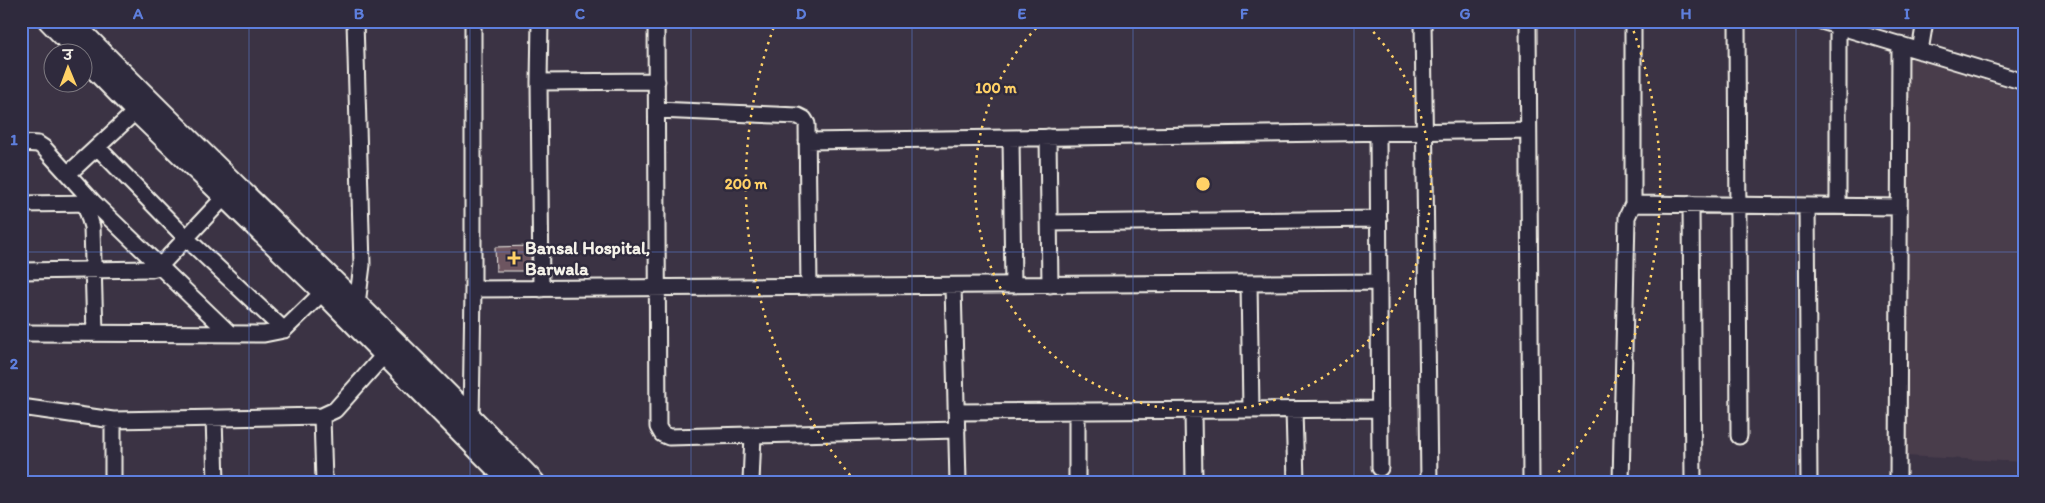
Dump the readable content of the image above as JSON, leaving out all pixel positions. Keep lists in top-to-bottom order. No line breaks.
{"places":{"health":["Bansal Hospital, Barwala"]},"north":"top","grid":{"columns":["A","B","C","D","E","F","G","H","I"],"rows":["1","2"]},"rings":["100 m","200 m"]}
